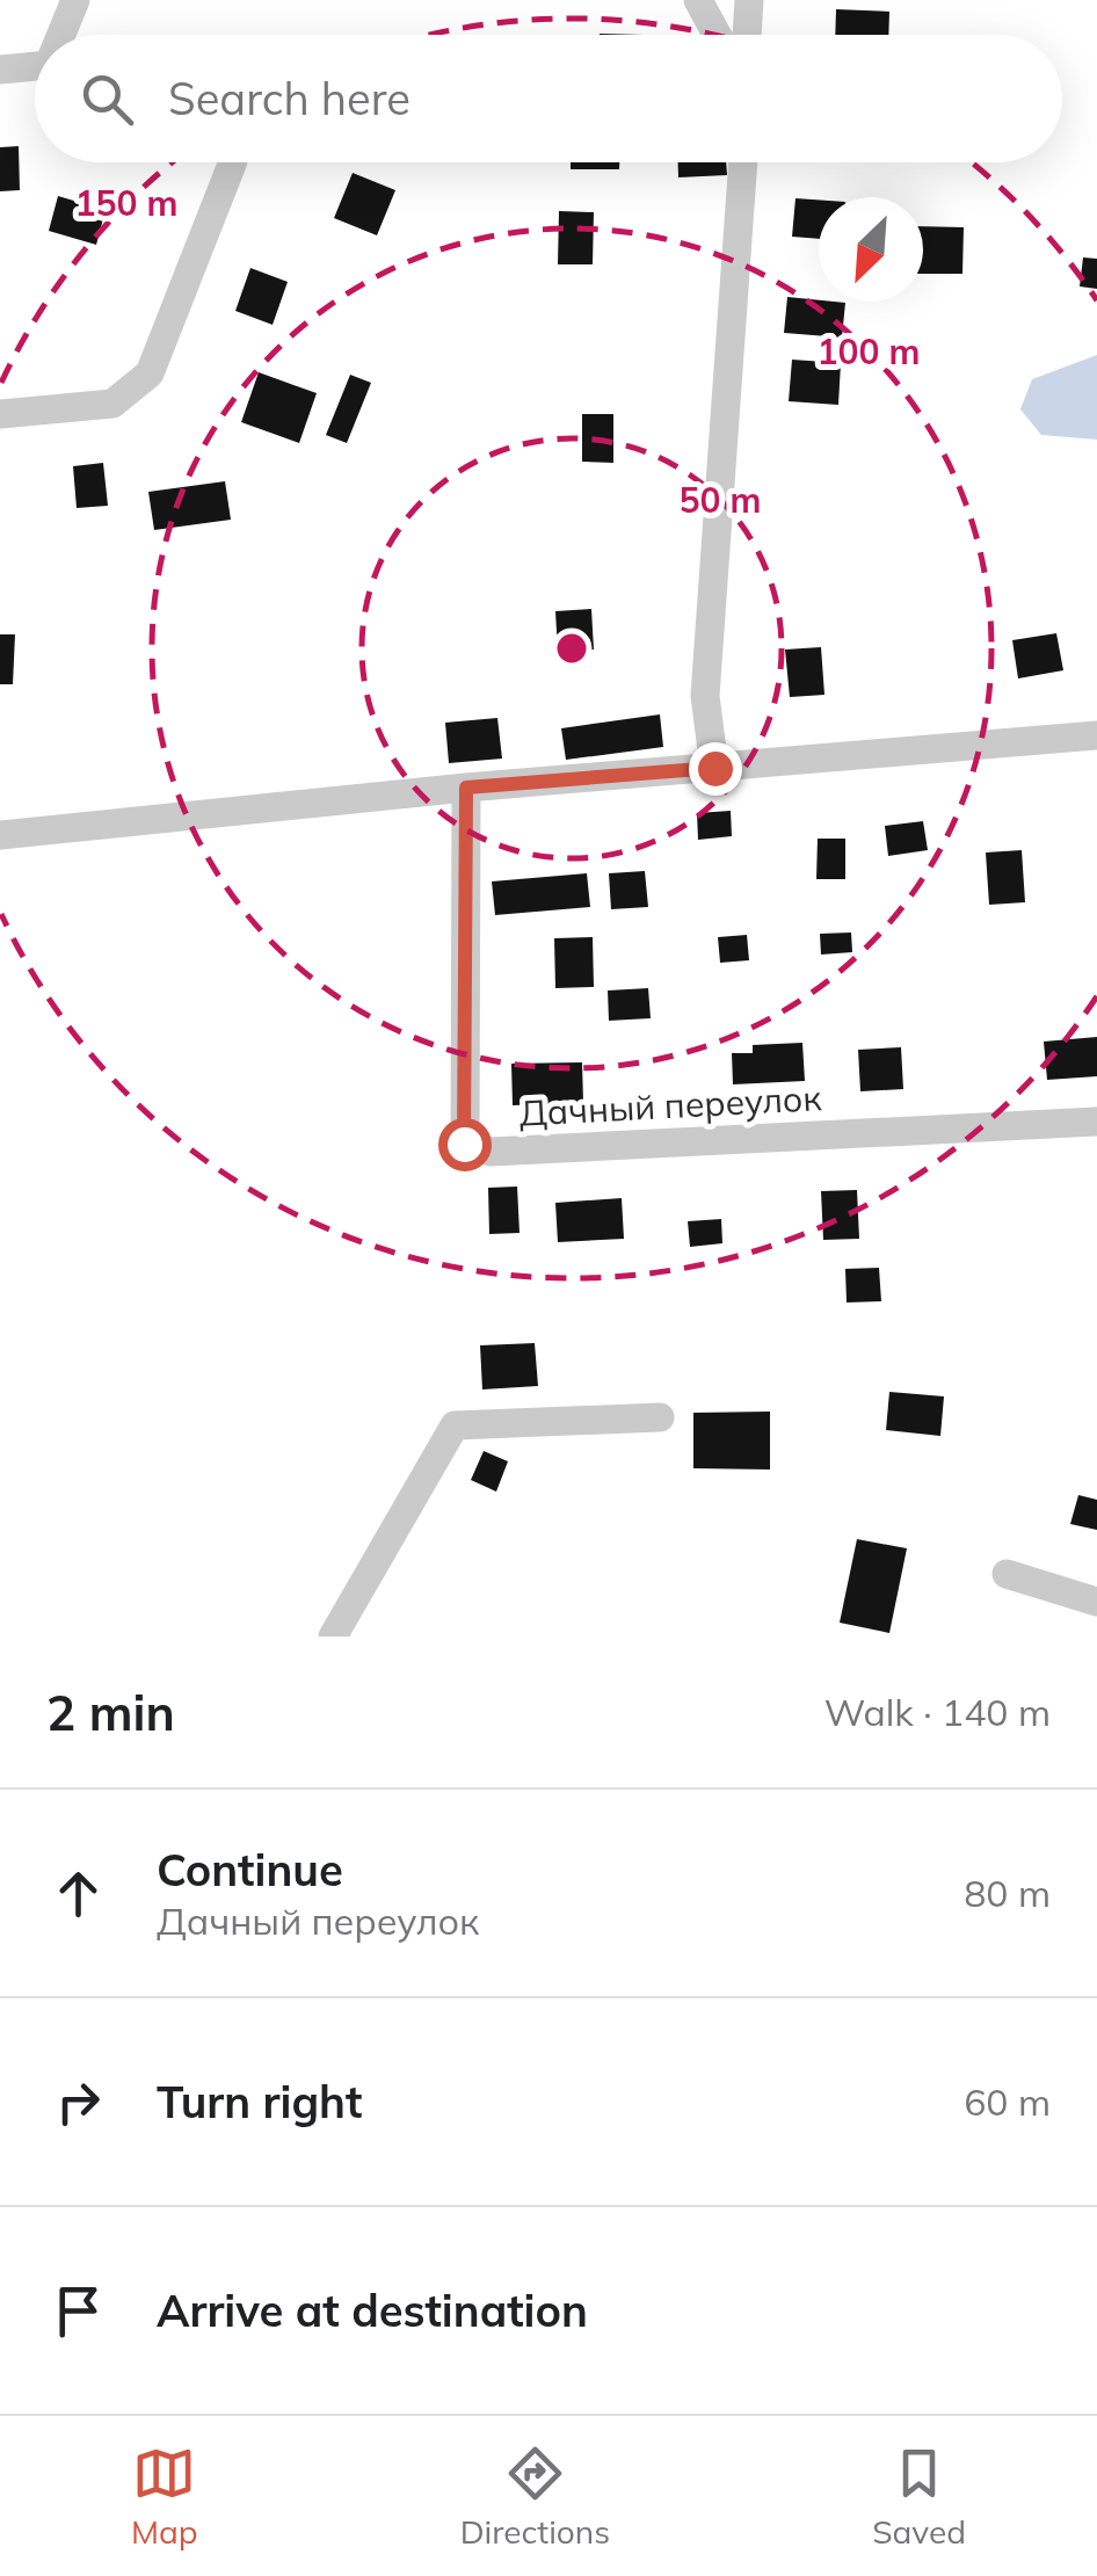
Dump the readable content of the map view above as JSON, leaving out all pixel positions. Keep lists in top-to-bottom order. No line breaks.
{"streets":{"street":["Дачный переулок"]},"north":"bottom left","page":{"search":"Search here","heading":["2 min","Walk · 140 m"],"list":[["Continue","Дачный переулок","80 m"],["Turn right","60 m"],"Arrive at destination"],"nav":["Map","Directions","Saved"]},"rings":["150 m","100 m","50 m"]}
